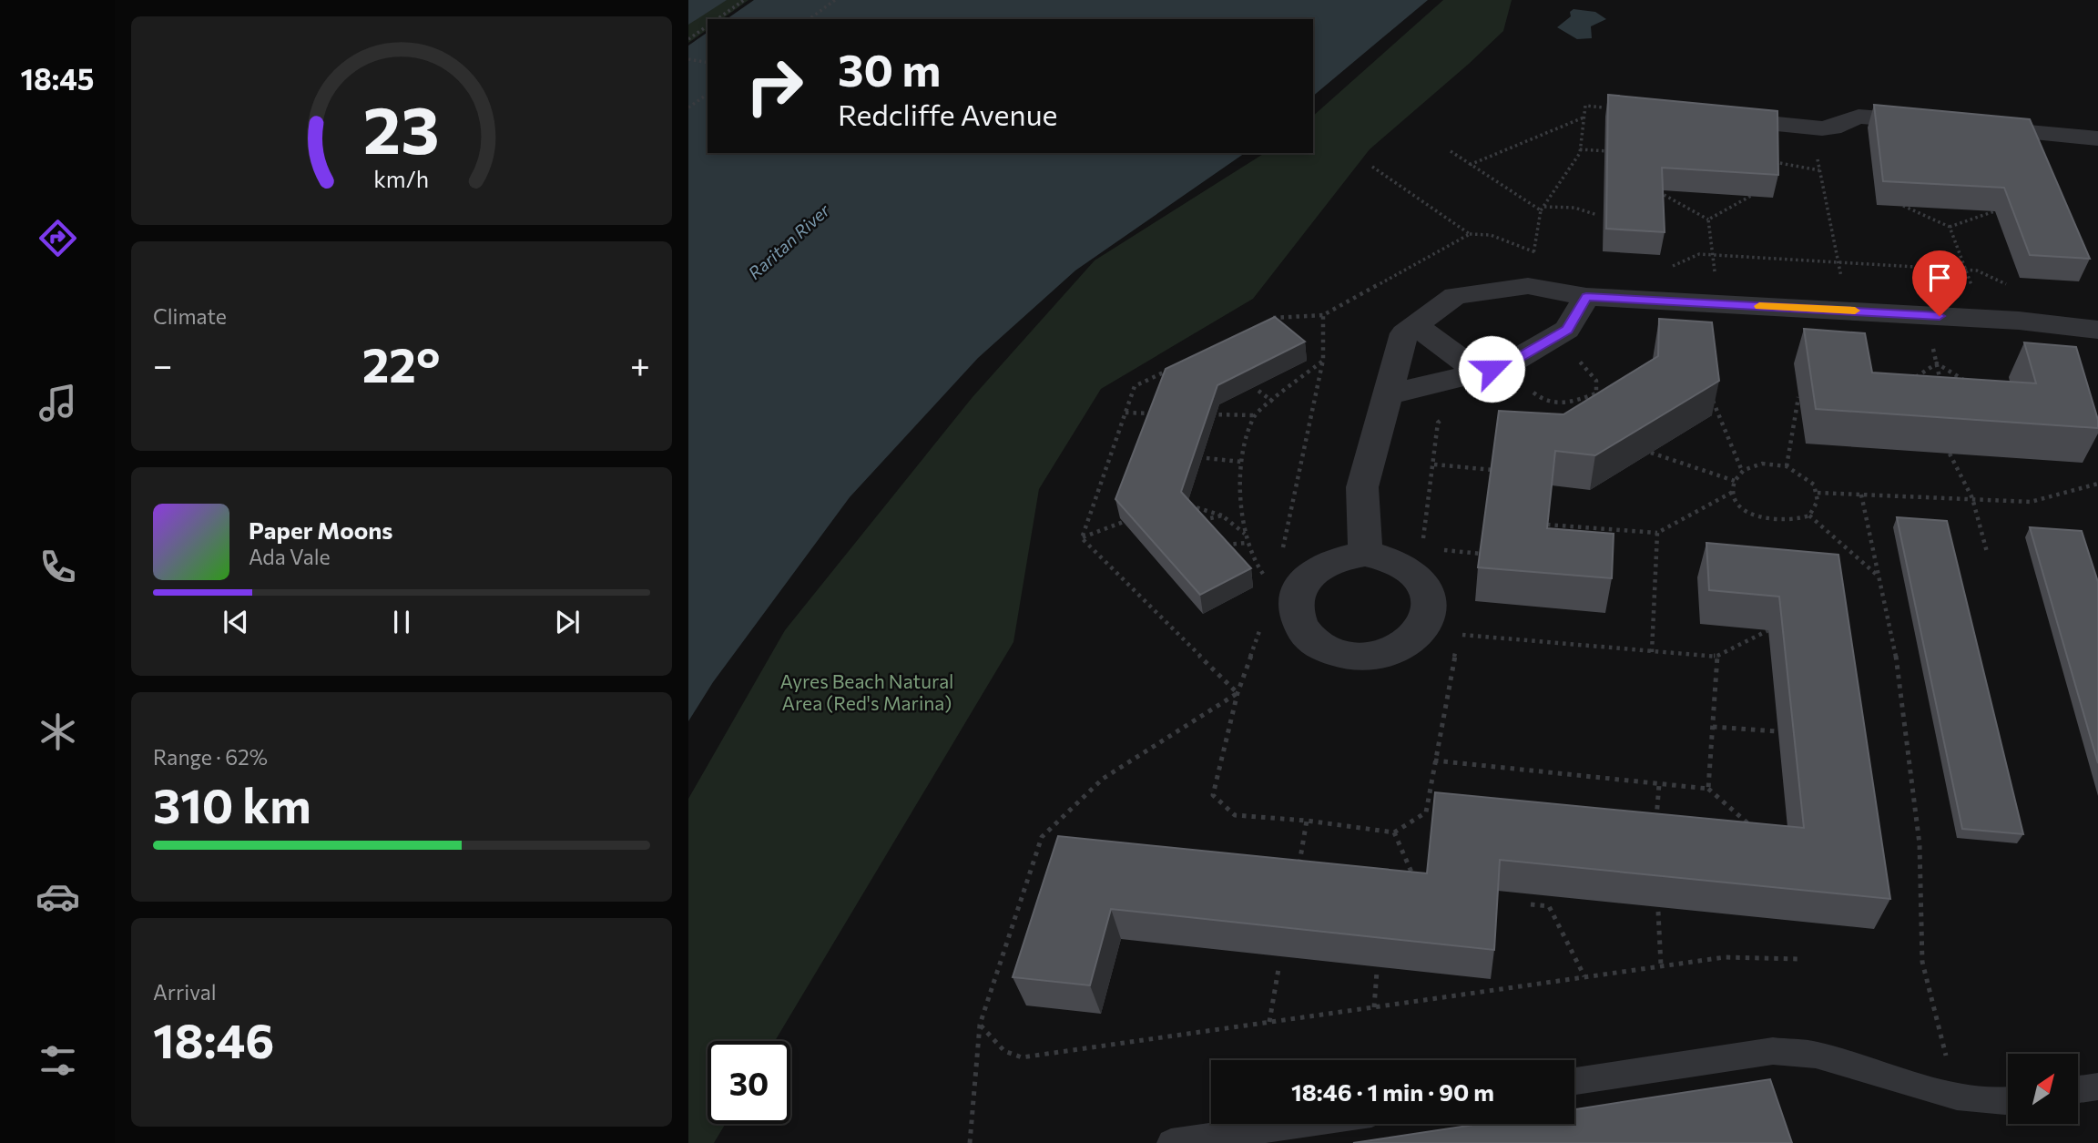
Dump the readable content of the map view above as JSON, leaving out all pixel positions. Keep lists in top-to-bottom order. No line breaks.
{"water":["Raritan River"],"parks":["Ayres Beach Natural Area (Red's Marina)"],"north":"top right","page":{"tabs":"18:45","turn":["30 m","Redcliffe Avenue"],"tile":["Climate",["Range · 62%","310 km"],["Arrival","18:46"]],"heat":["−","22°","+"],"song":["Paper Moons","Ada Vale"],"limit":"30","trip":"18:46 · 1 min · 90 m","gauge":["23","km/h"]}}
